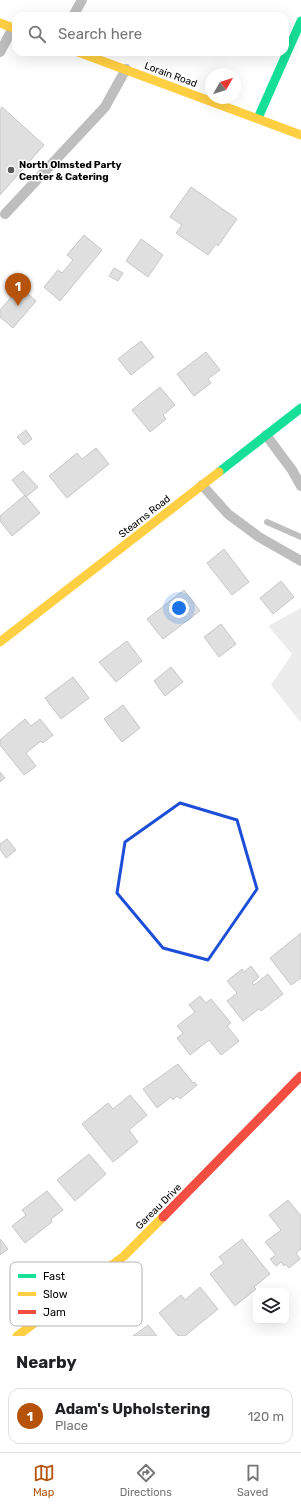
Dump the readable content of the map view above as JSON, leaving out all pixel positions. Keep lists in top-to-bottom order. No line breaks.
{"streets":{"main road":["Lorain Road","Stearns Road","Gareau Drive"]},"places":["North Olmsted Party Center & Catering"],"legend":["Fast","Slow","Jam"],"north":"top right","page":{"search":"Search here","pins":"1","heading":"Nearby","list":[{"mark":"1","name":"Adam's Upholstering","note":"Place","value":"120 m"}],"nav":["Map","Directions","Saved"]}}
